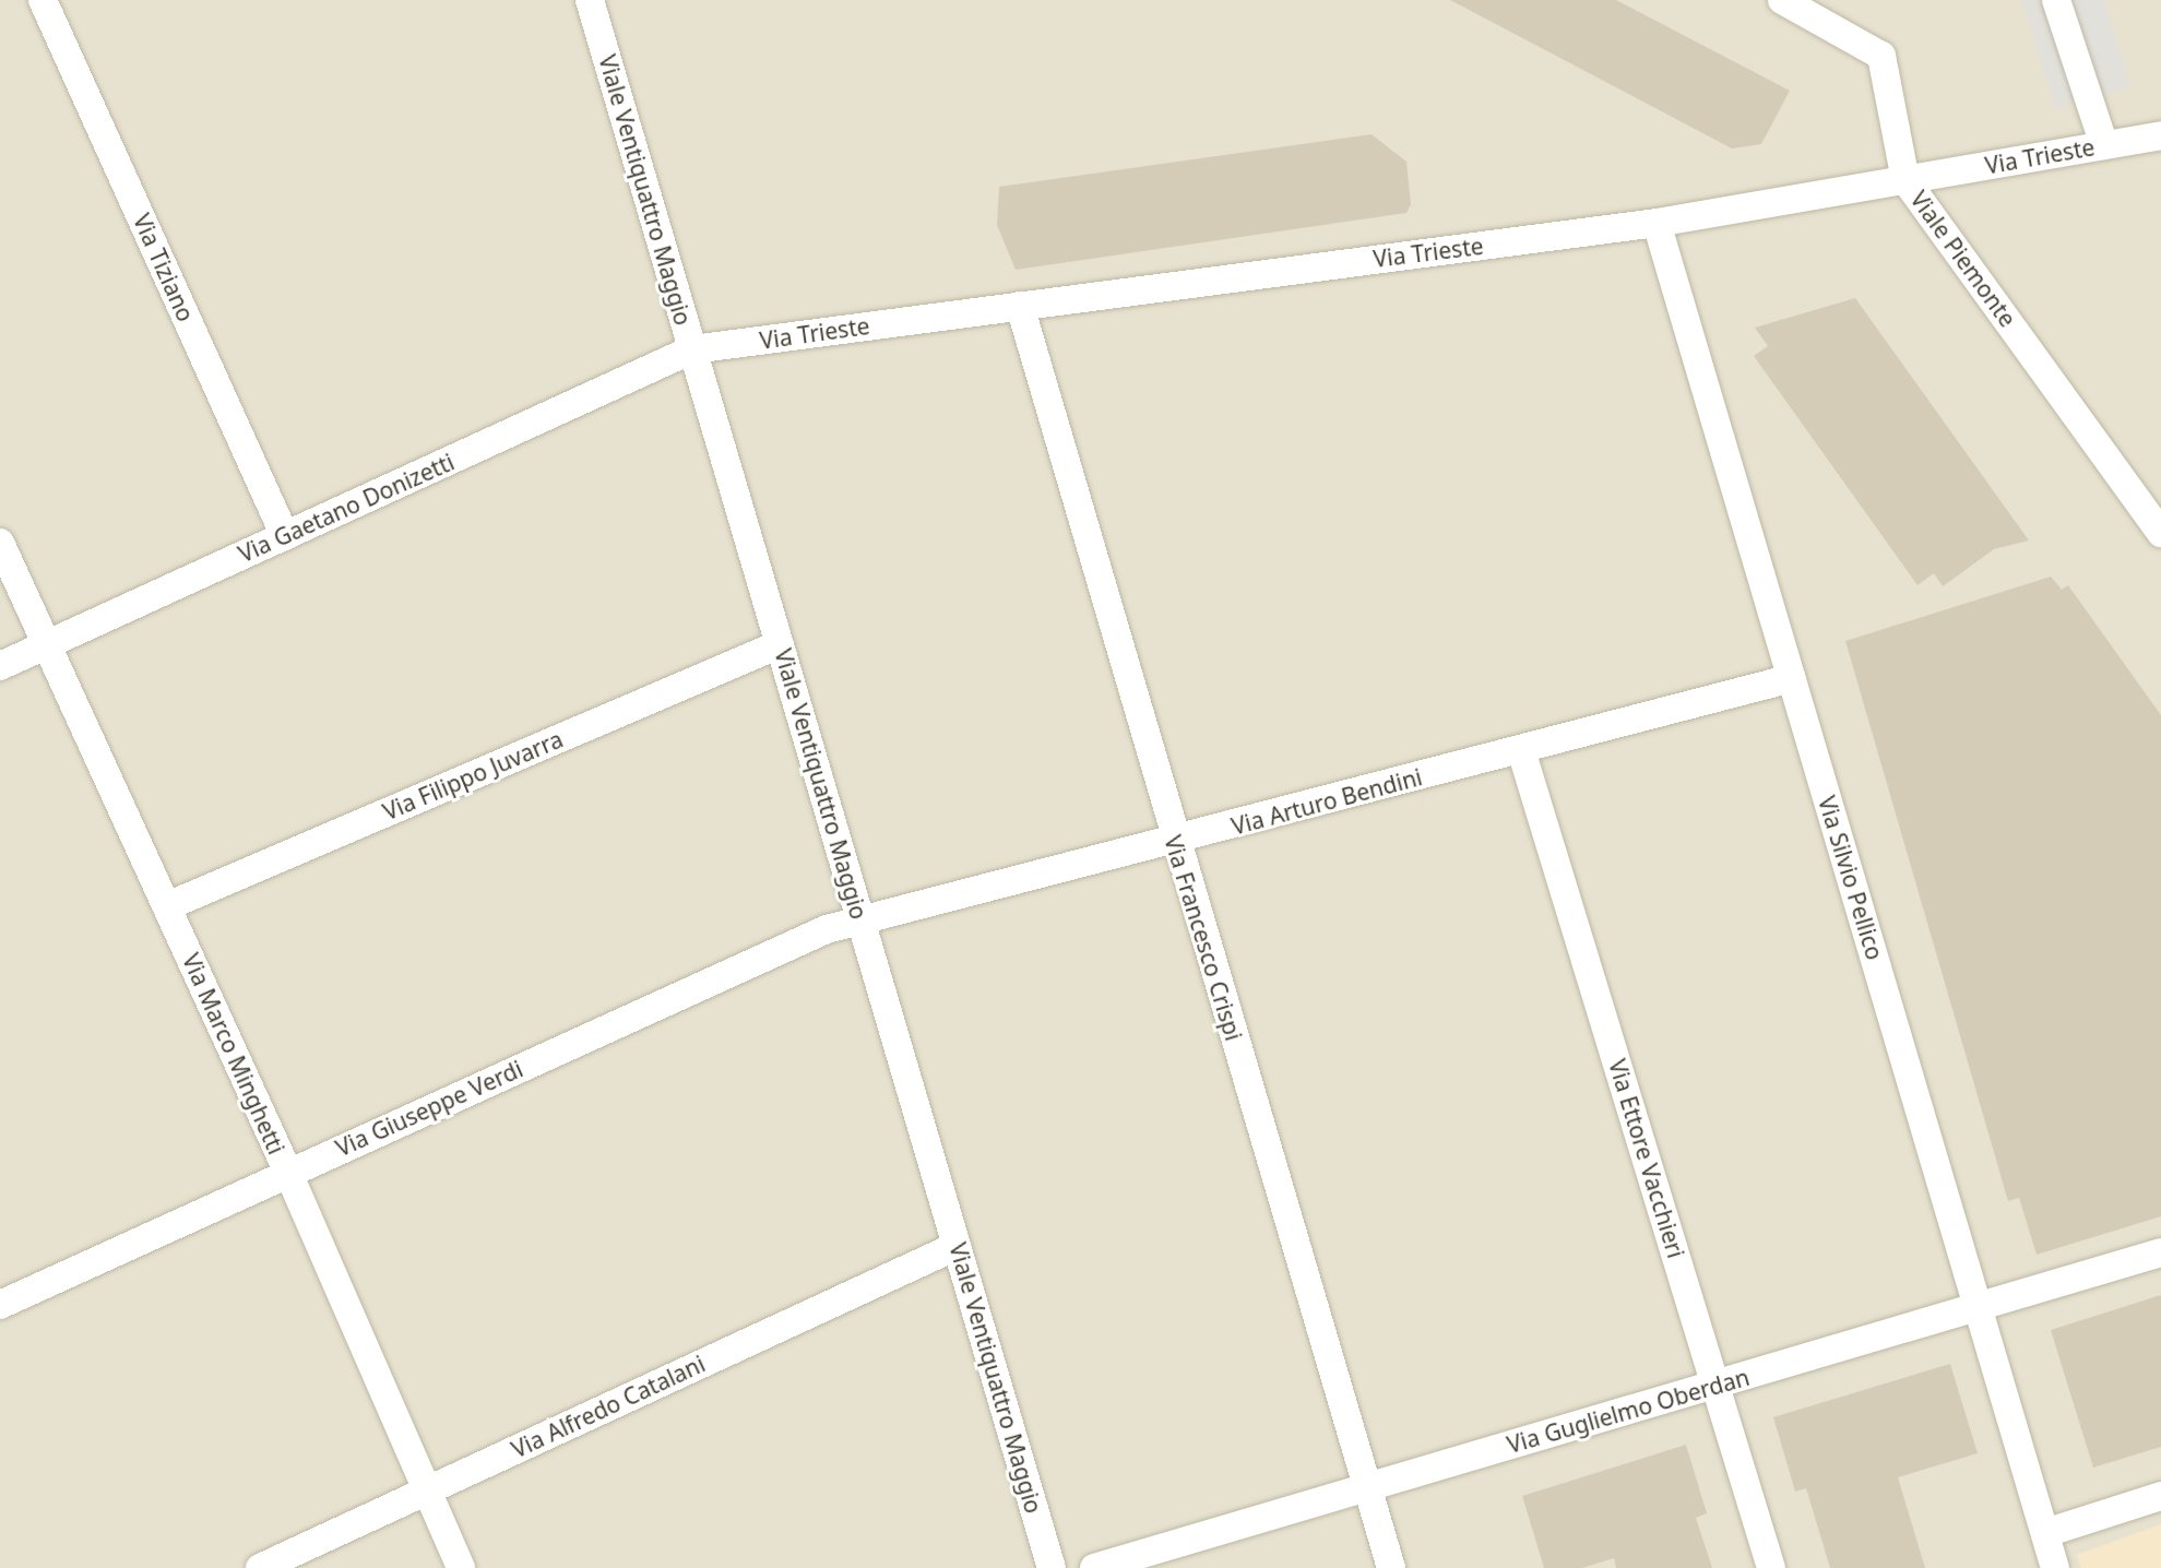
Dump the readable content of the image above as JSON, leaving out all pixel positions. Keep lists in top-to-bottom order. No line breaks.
{"streets":{"street":["Via Trieste","Viale Ventiquattro Maggio","Viale Piemonte","Via Tiziano","Via Gaetano Donizetti","Via Filippo Juvarra","Via Arturo Bendini","Via Silvio Pellico","Via Francesco Crispi","Via Marco Minghetti","Via Giuseppe Verdi","Via Ettore Vacchieri","Via Alfredo Catalani","Via Guglielmo Oberdan"]},"crossings":[["Via Trieste","Viale Ventiquattro Maggio"],["Via Trieste","Viale Piemonte"],["Via Trieste","Via Gaetano Donizetti"],["Via Trieste","Via Silvio Pellico"],["Via Trieste","Via Francesco Crispi"],["Viale Ventiquattro Maggio","Via Gaetano Donizetti"],["Viale Ventiquattro Maggio","Via Filippo Juvarra"],["Viale Ventiquattro Maggio","Via Arturo Bendini"],["Viale Ventiquattro Maggio","Via Giuseppe Verdi"],["Viale Ventiquattro Maggio","Via Alfredo Catalani"],["Via Tiziano","Via Gaetano Donizetti"],["Via Gaetano Donizetti","Via Marco Minghetti"],["Via Filippo Juvarra","Via Marco Minghetti"],["Via Arturo Bendini","Via Silvio Pellico"],["Via Arturo Bendini","Via Francesco Crispi"],["Via Arturo Bendini","Via Giuseppe Verdi"],["Via Arturo Bendini","Via Ettore Vacchieri"],["Via Silvio Pellico","Via Guglielmo Oberdan"],["Via Francesco Crispi","Via Guglielmo Oberdan"],["Via Marco Minghetti","Via Giuseppe Verdi"],["Via Marco Minghetti","Via Alfredo Catalani"],["Via Ettore Vacchieri","Via Guglielmo Oberdan"]]}
